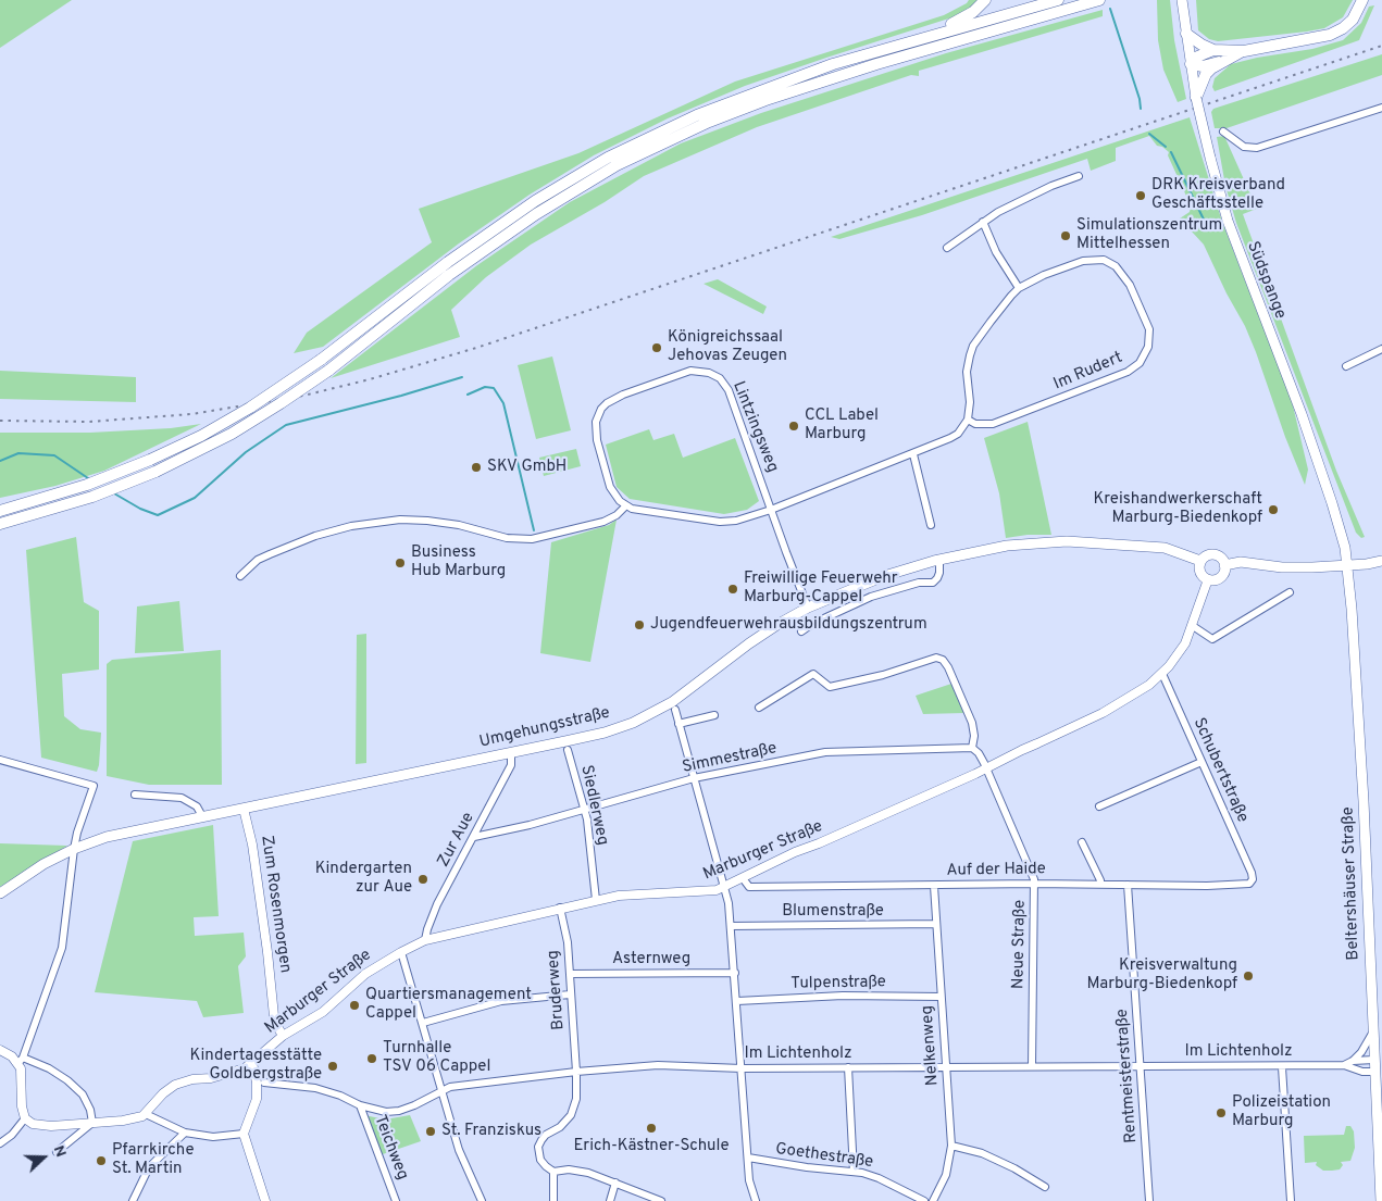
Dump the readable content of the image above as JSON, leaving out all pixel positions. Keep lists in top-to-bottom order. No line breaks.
{"streets":{"main road":["Südspange","Umgehungsstraße","Beltershäuser Straße"],"street":["Im Rudert","Lintzingsweg","Simmestraße","Schubertstraße","Siedlerweg","Zur Aue","Marburger Straße","Auf der Haide","Zum Rosenmorgen","Blumenstraße","Neue Straße","Asternweg","Tulpenstraße","Bruderweg","Nelkenweg","Im Lichtenholz","Rentmeisterstraße","Teichweg","Goethestraße"]},"crossings":[["Südspange","Beltershäuser Straße"],["Lintzingsweg","Umgehungsstraße"],["Umgehungsstraße","Zur Aue"],["Umgehungsstraße","Marburger Straße"],["Umgehungsstraße","Zum Rosenmorgen"],["Simmestraße","Siedlerweg"],["Simmestraße","Zur Aue"],["Schubertstraße","Marburger Straße"],["Schubertstraße","Auf der Haide"],["Siedlerweg","Marburger Straße"],["Zur Aue","Marburger Straße"],["Marburger Straße","Auf der Haide"],["Marburger Straße","Zum Rosenmorgen"],["Marburger Straße","Neue Straße"],["Marburger Straße","Bruderweg"],["Auf der Haide","Neue Straße"],["Auf der Haide","Nelkenweg"],["Auf der Haide","Rentmeisterstraße"],["Beltershäuser Straße","Im Lichtenholz"],["Blumenstraße","Nelkenweg"],["Neue Straße","Im Lichtenholz"],["Asternweg","Bruderweg"],["Tulpenstraße","Nelkenweg"],["Bruderweg","Im Lichtenholz"],["Nelkenweg","Im Lichtenholz"],["Im Lichtenholz","Rentmeisterstraße"],["Im Lichtenholz","Teichweg"]],"places":["DRK Kreisverband Geschäftsstelle","Simulationszentrum Mittelhessen","Königreichssaal Jehovas Zeugen","CCL Label Marburg","SKV GmbH","Kreishandwerkerschaft Marburg-Biedenkopf","Business Hub Marburg","Freiwillige Feuerwehr Marburg-Cappel","Jugendfeuerwehrausbildungszentrum","Kindergarten zur Aue","Kreisverwaltung Marburg-Biedenkopf","Quartiersmanagement Cappel","Turnhalle TSV 06 Cappel","Kindertagesstätte Goldbergstraße","Polizeistation Marburg","Erich-Kästner-Schule","St. Franziskus","Pfarrkirche St. Martin"],"north":"right"}
